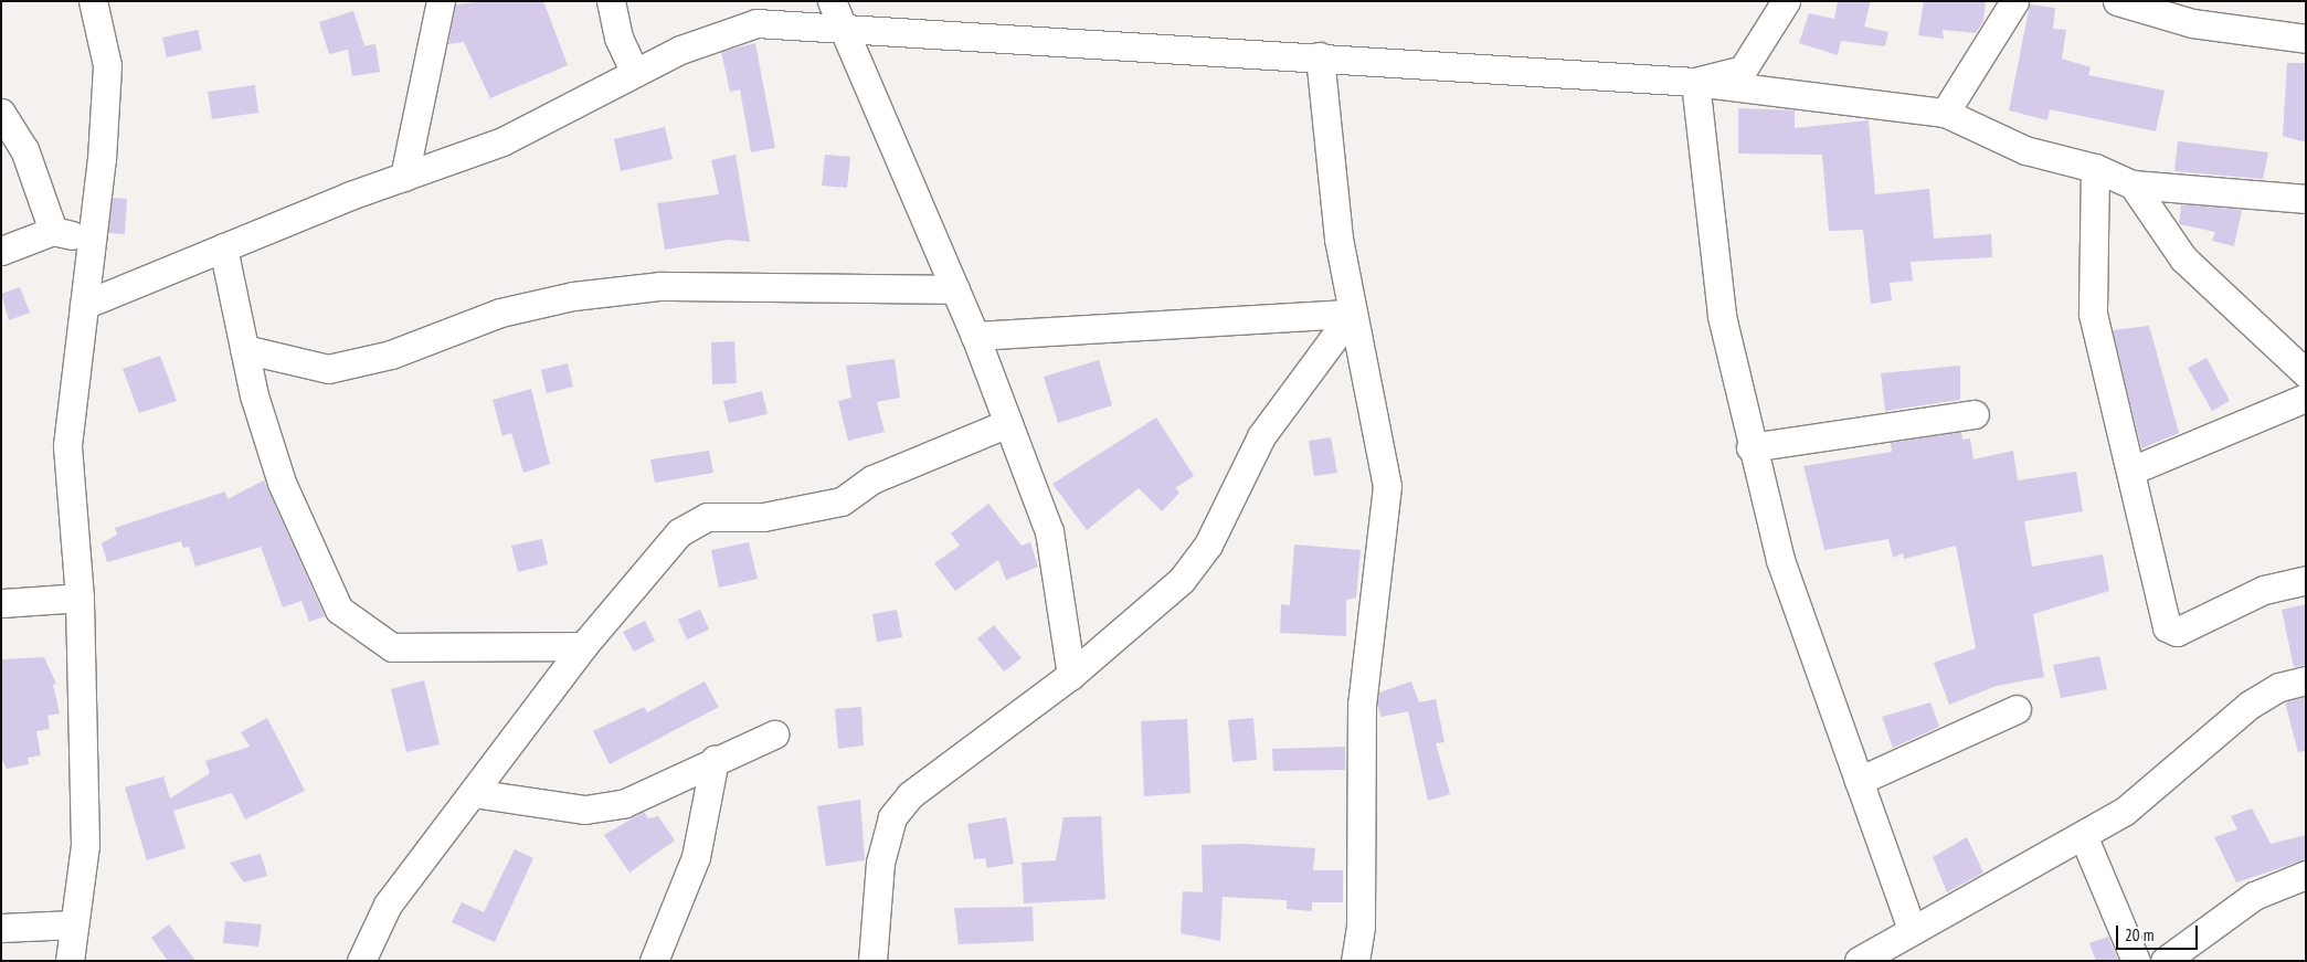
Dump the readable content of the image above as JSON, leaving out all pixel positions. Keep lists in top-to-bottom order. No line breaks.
{"scale_bar":"20 m"}
